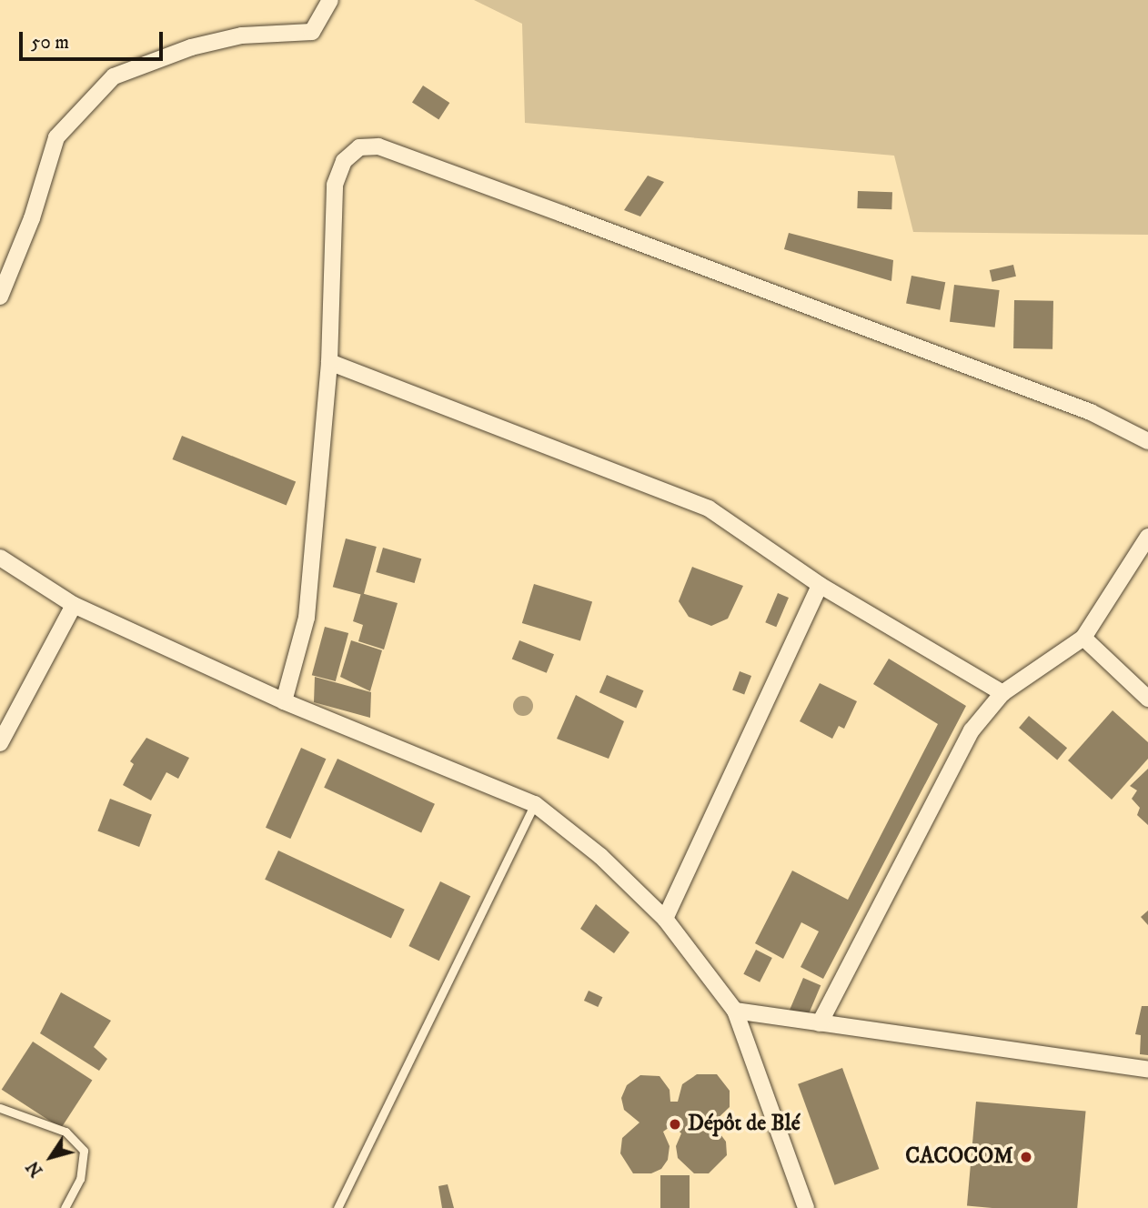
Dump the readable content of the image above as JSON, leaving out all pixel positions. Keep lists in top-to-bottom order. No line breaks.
{"places":["Dépôt de Blé","CACOCOM"],"scale_bar":"50 m","north":"bottom left"}
